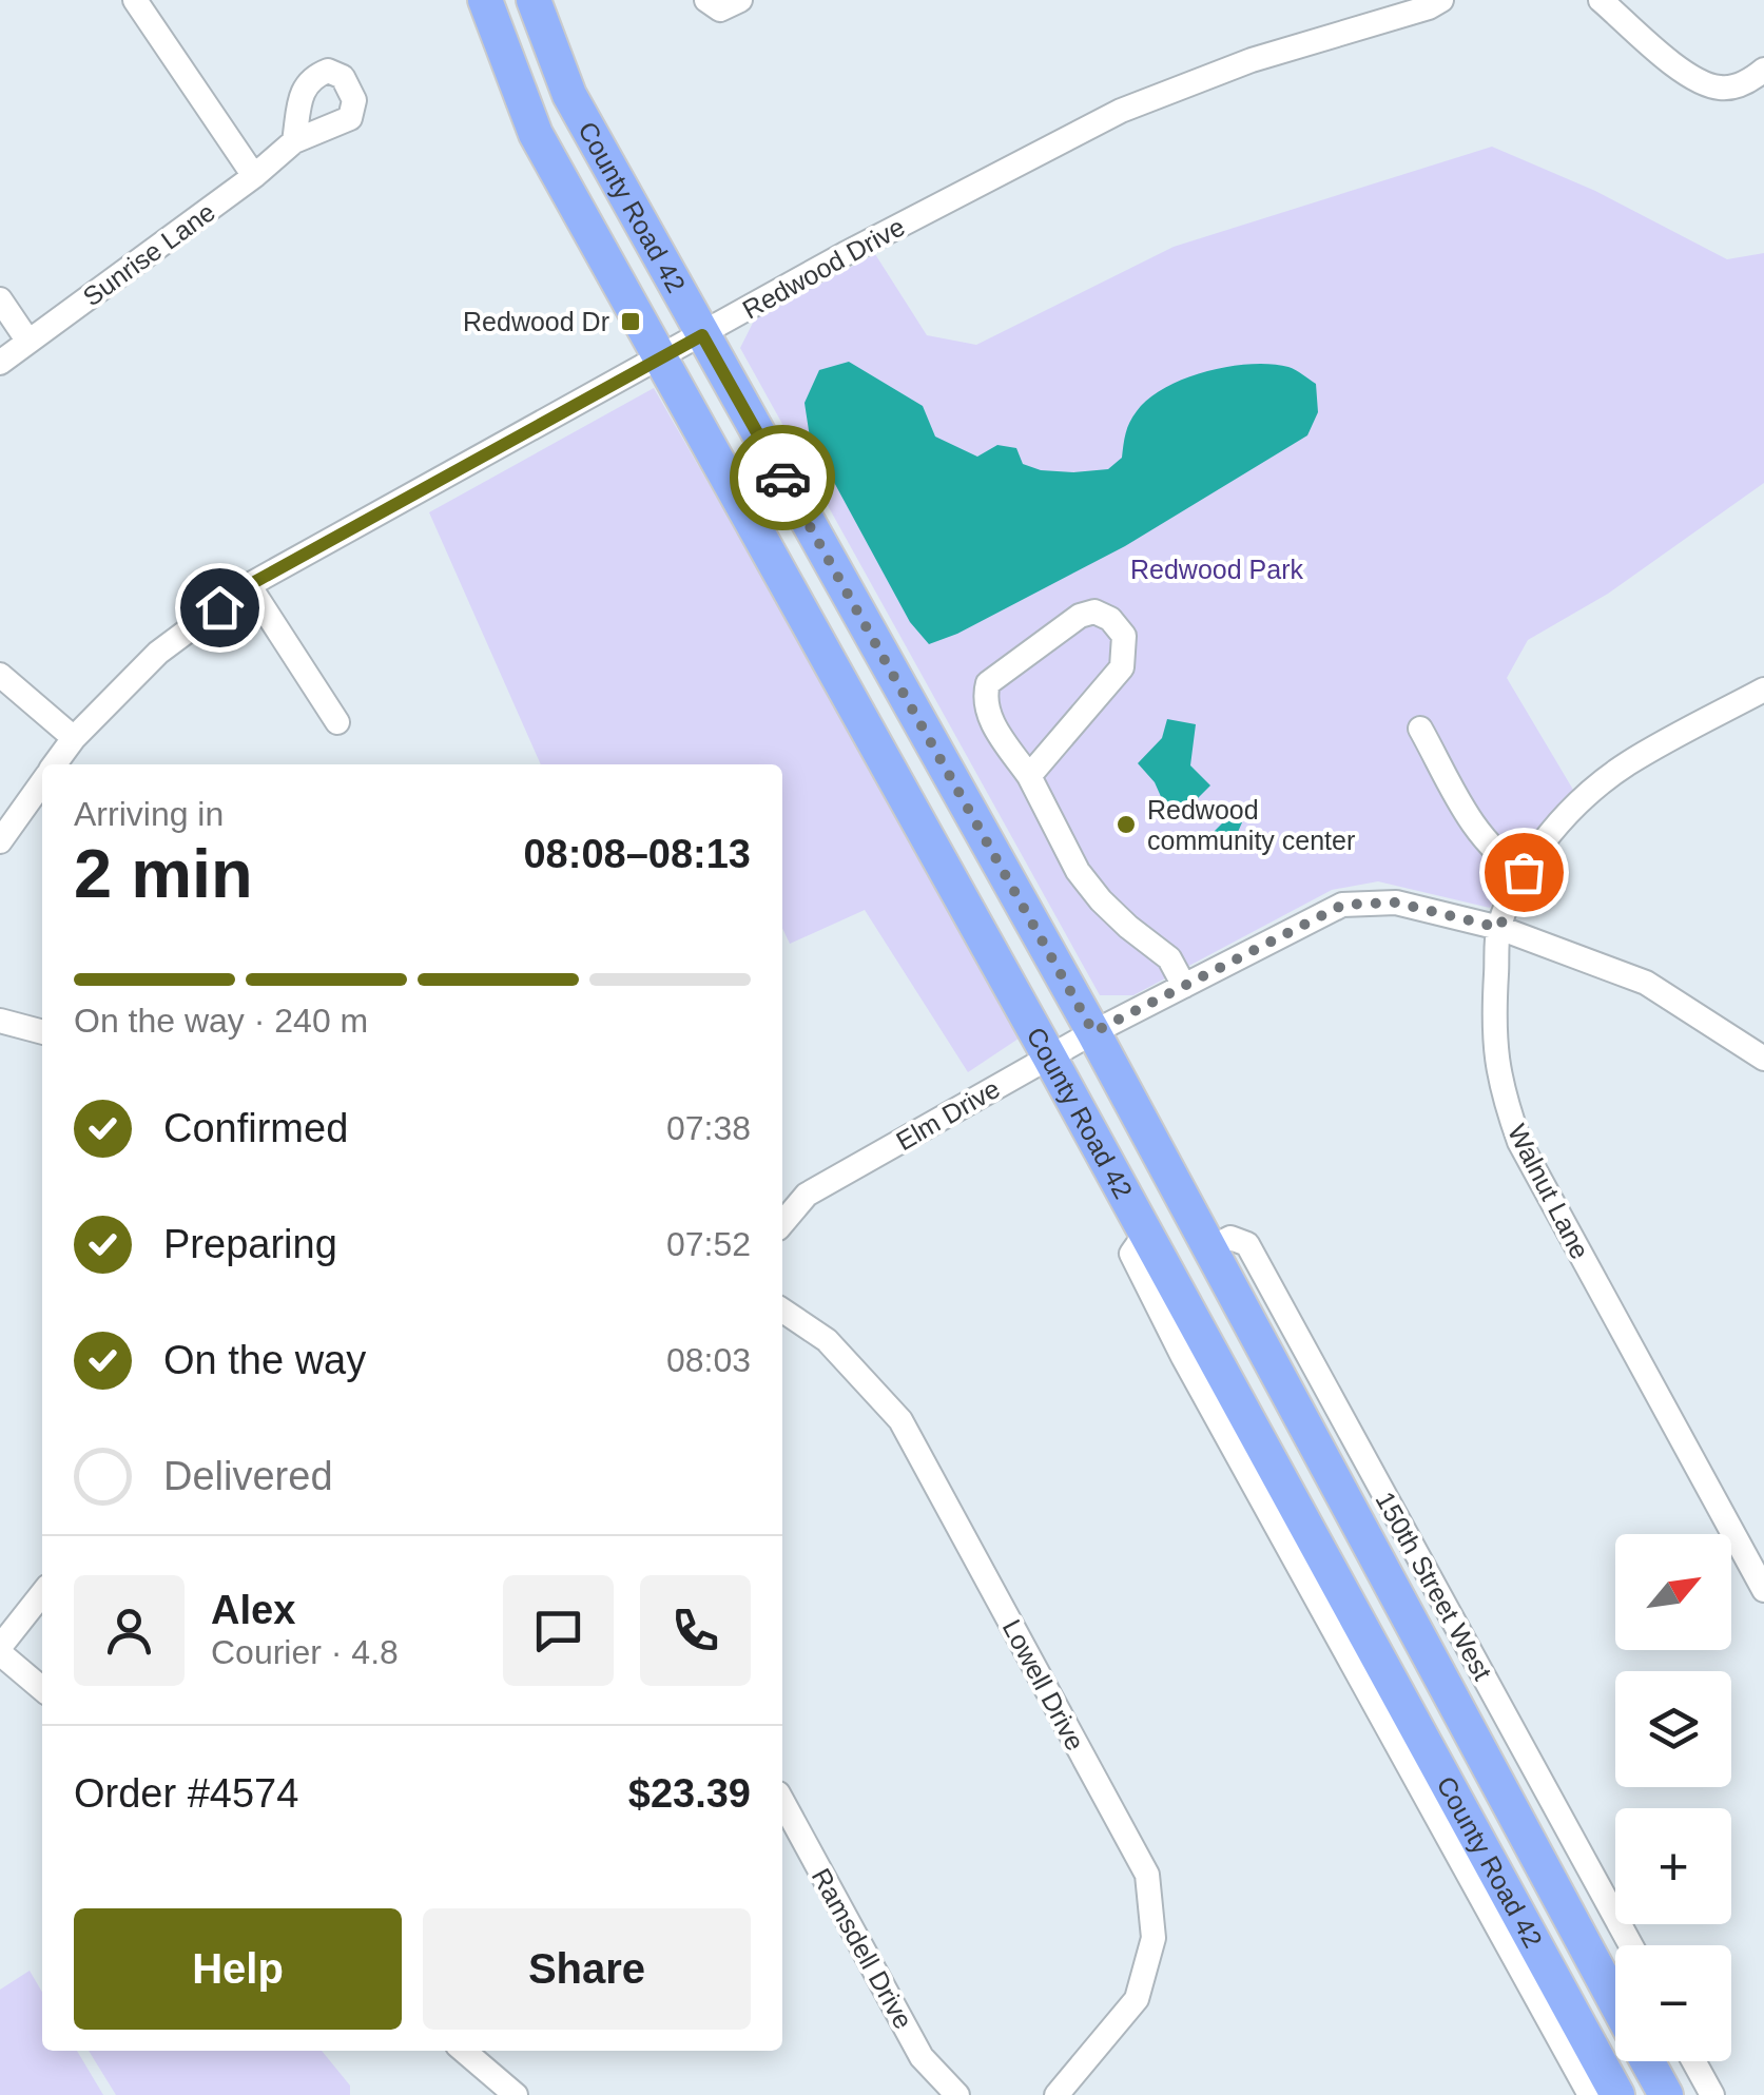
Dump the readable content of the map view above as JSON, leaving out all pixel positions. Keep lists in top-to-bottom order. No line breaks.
{"streets":{"highway":["County Road 42"],"street":["Sunrise Lane","Redwood Drive","Elm Drive","Walnut Lane","150th Street West","Lowell Drive","Ramsdell Drive"]},"crossings":[["County Road 42","Redwood Drive"],["County Road 42","Elm Drive"],["County Road 42","150th Street West"],["Elm Drive","Walnut Lane"]],"parks":["Redwood Park"],"places":{"transit":["Redwood Dr"],"other":["Redwood community center"]},"north":"top right","page":{"heading":["2 min","Arriving in","08:08–08:13"],"panel":["Alex","Courier · 4.8","Order #4574","$23.39"],"bar":"On the way · 240 m","list":[["Confirmed","07:38"],["Preparing","07:52"],["On the way","08:03"],"Delivered"],"map_buttons":["+","−"],"buttons":["Help","Share"]}}
